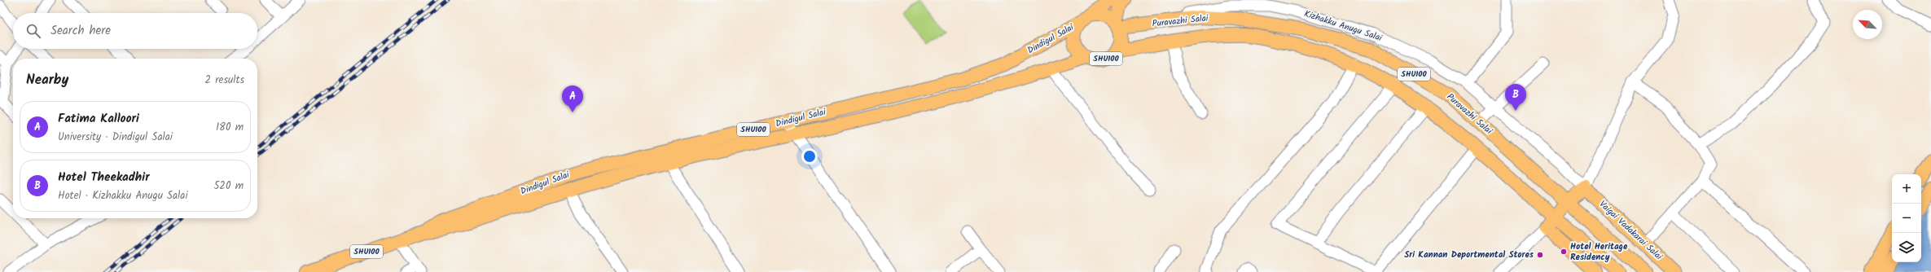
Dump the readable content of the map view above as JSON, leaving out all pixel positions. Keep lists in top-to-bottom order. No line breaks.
{"streets":{"main road":["Puravazhi Salai","Dindigul Salai","SHU100","Vaigai Vadakarai Salai"],"street":["Kizhakku Anugu Salai"]},"crossings":[["Puravazhi Salai","Kizhakku Anugu Salai"],["Puravazhi Salai","Dindigul Salai"],["Puravazhi Salai","SHU100"],["Kizhakku Anugu Salai","Vaigai Vadakarai Salai"],["Dindigul Salai","SHU100"]],"places":["Hotel Heritage Residency","Sri Kannan Deportmental Stores"],"north":"top left","page":{"search":"Search here","heading":["Nearby","2 results"],"pins":["B","A"],"list":[{"mark":"A","name":"Fatima Kalloori","note":"University · Dindigul Salai","value":"180 m"},{"mark":"B","name":"Hotel Theekadhir","note":"Hotel · Kizhakku Anugu Salai","value":"520 m"}],"map_buttons":["+","−"]}}
